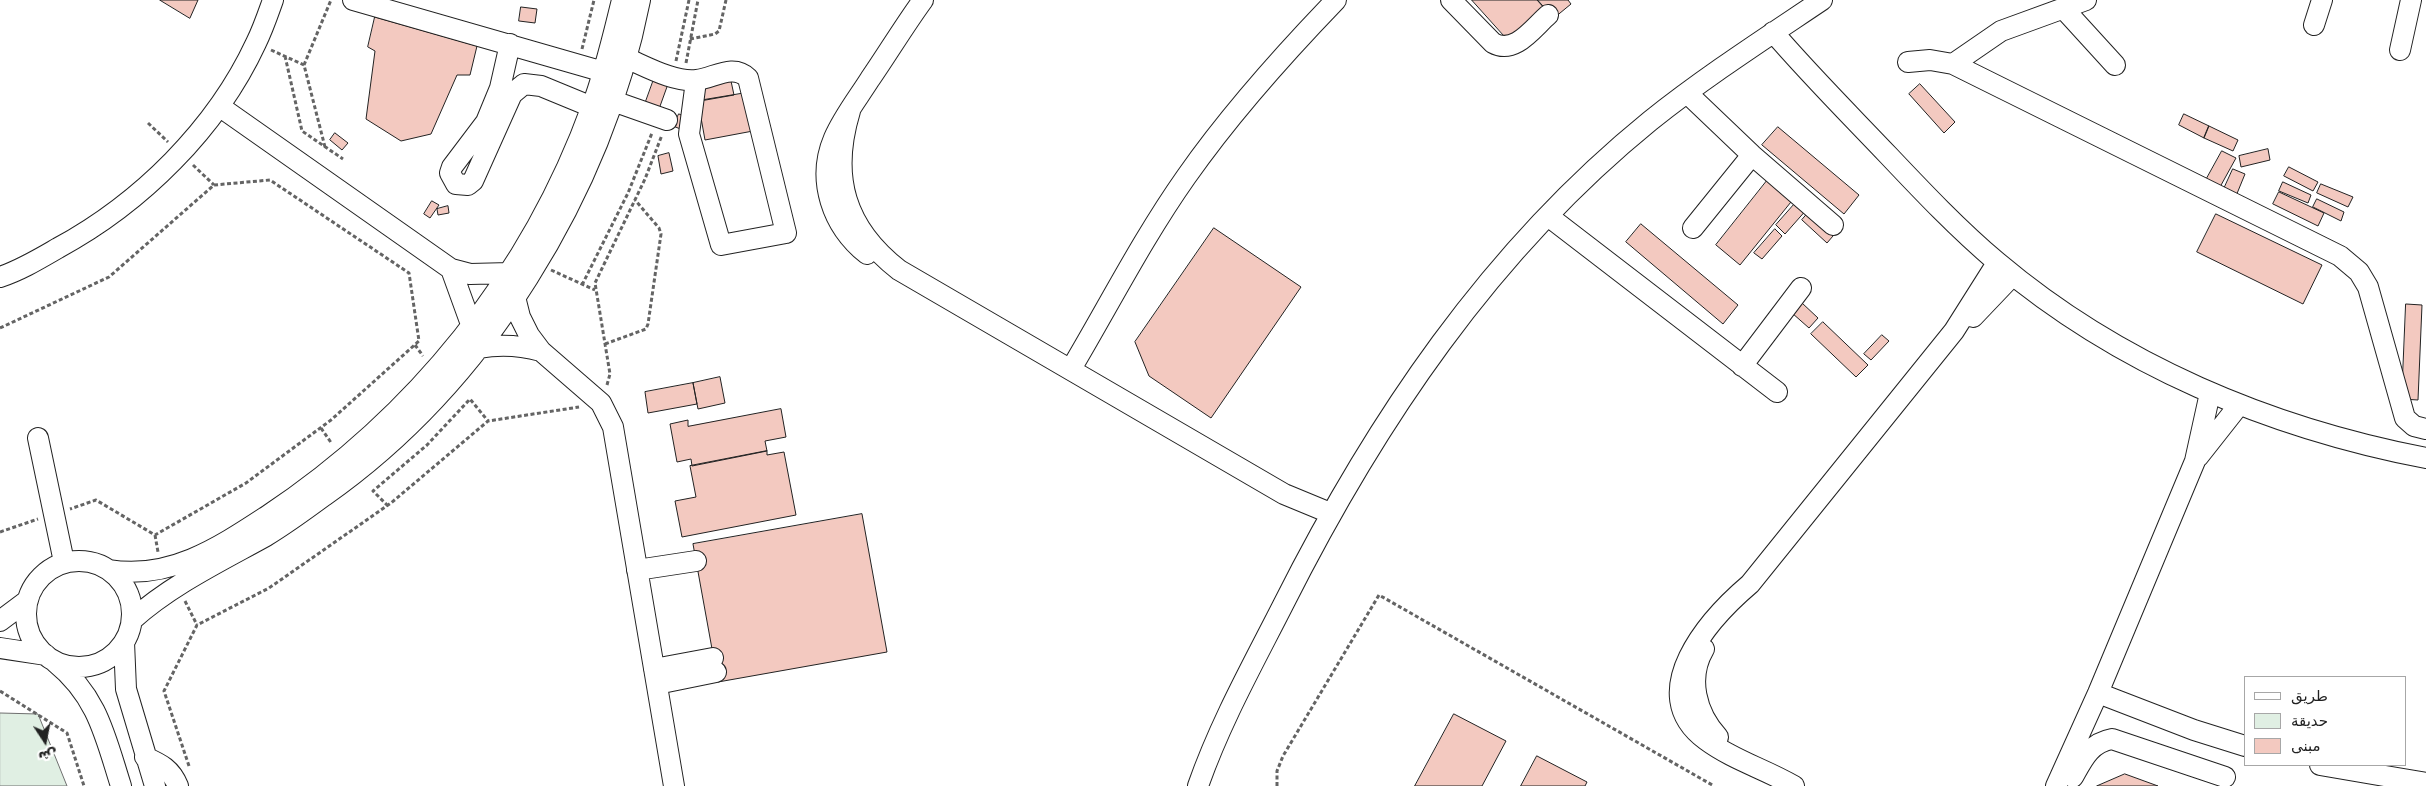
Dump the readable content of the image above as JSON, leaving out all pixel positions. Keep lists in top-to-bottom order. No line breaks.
{"legend":["طريق","حديقة","مبنى"],"north":"bottom"}
